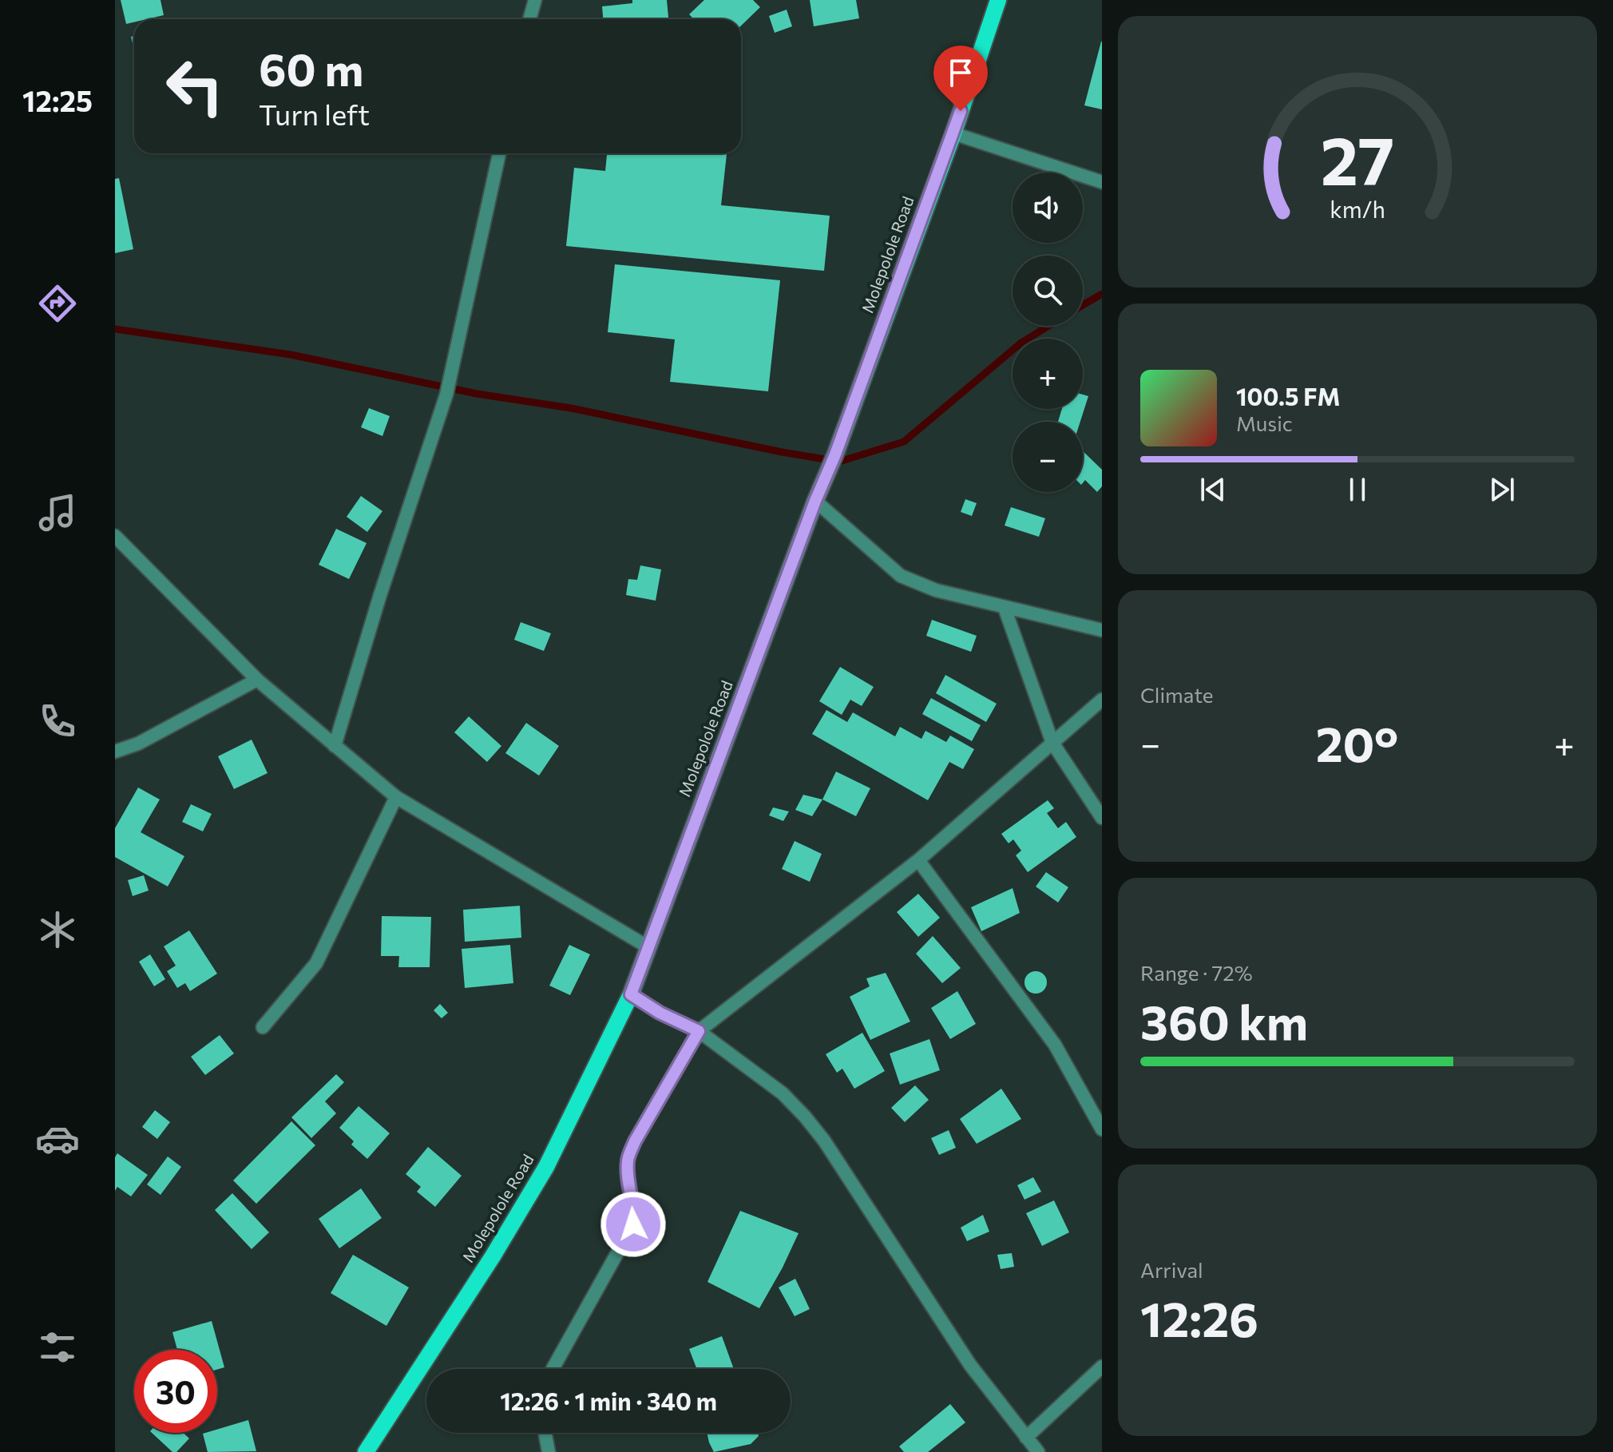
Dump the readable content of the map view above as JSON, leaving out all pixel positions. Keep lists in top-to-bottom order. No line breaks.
{"streets":{"main road":["Molepolole Road"]},"page":{"tabs":"12:25","turn":["60 m","Turn left"],"map_buttons":["+","−"],"song":["100.5 FM","Music"],"tile":["Climate",["Range · 72%","360 km"],["Arrival","12:26"]],"heat":["−","20°","+"],"limit":"30","trip":"12:26 · 1 min · 340 m","gauge":["27","km/h"]}}
